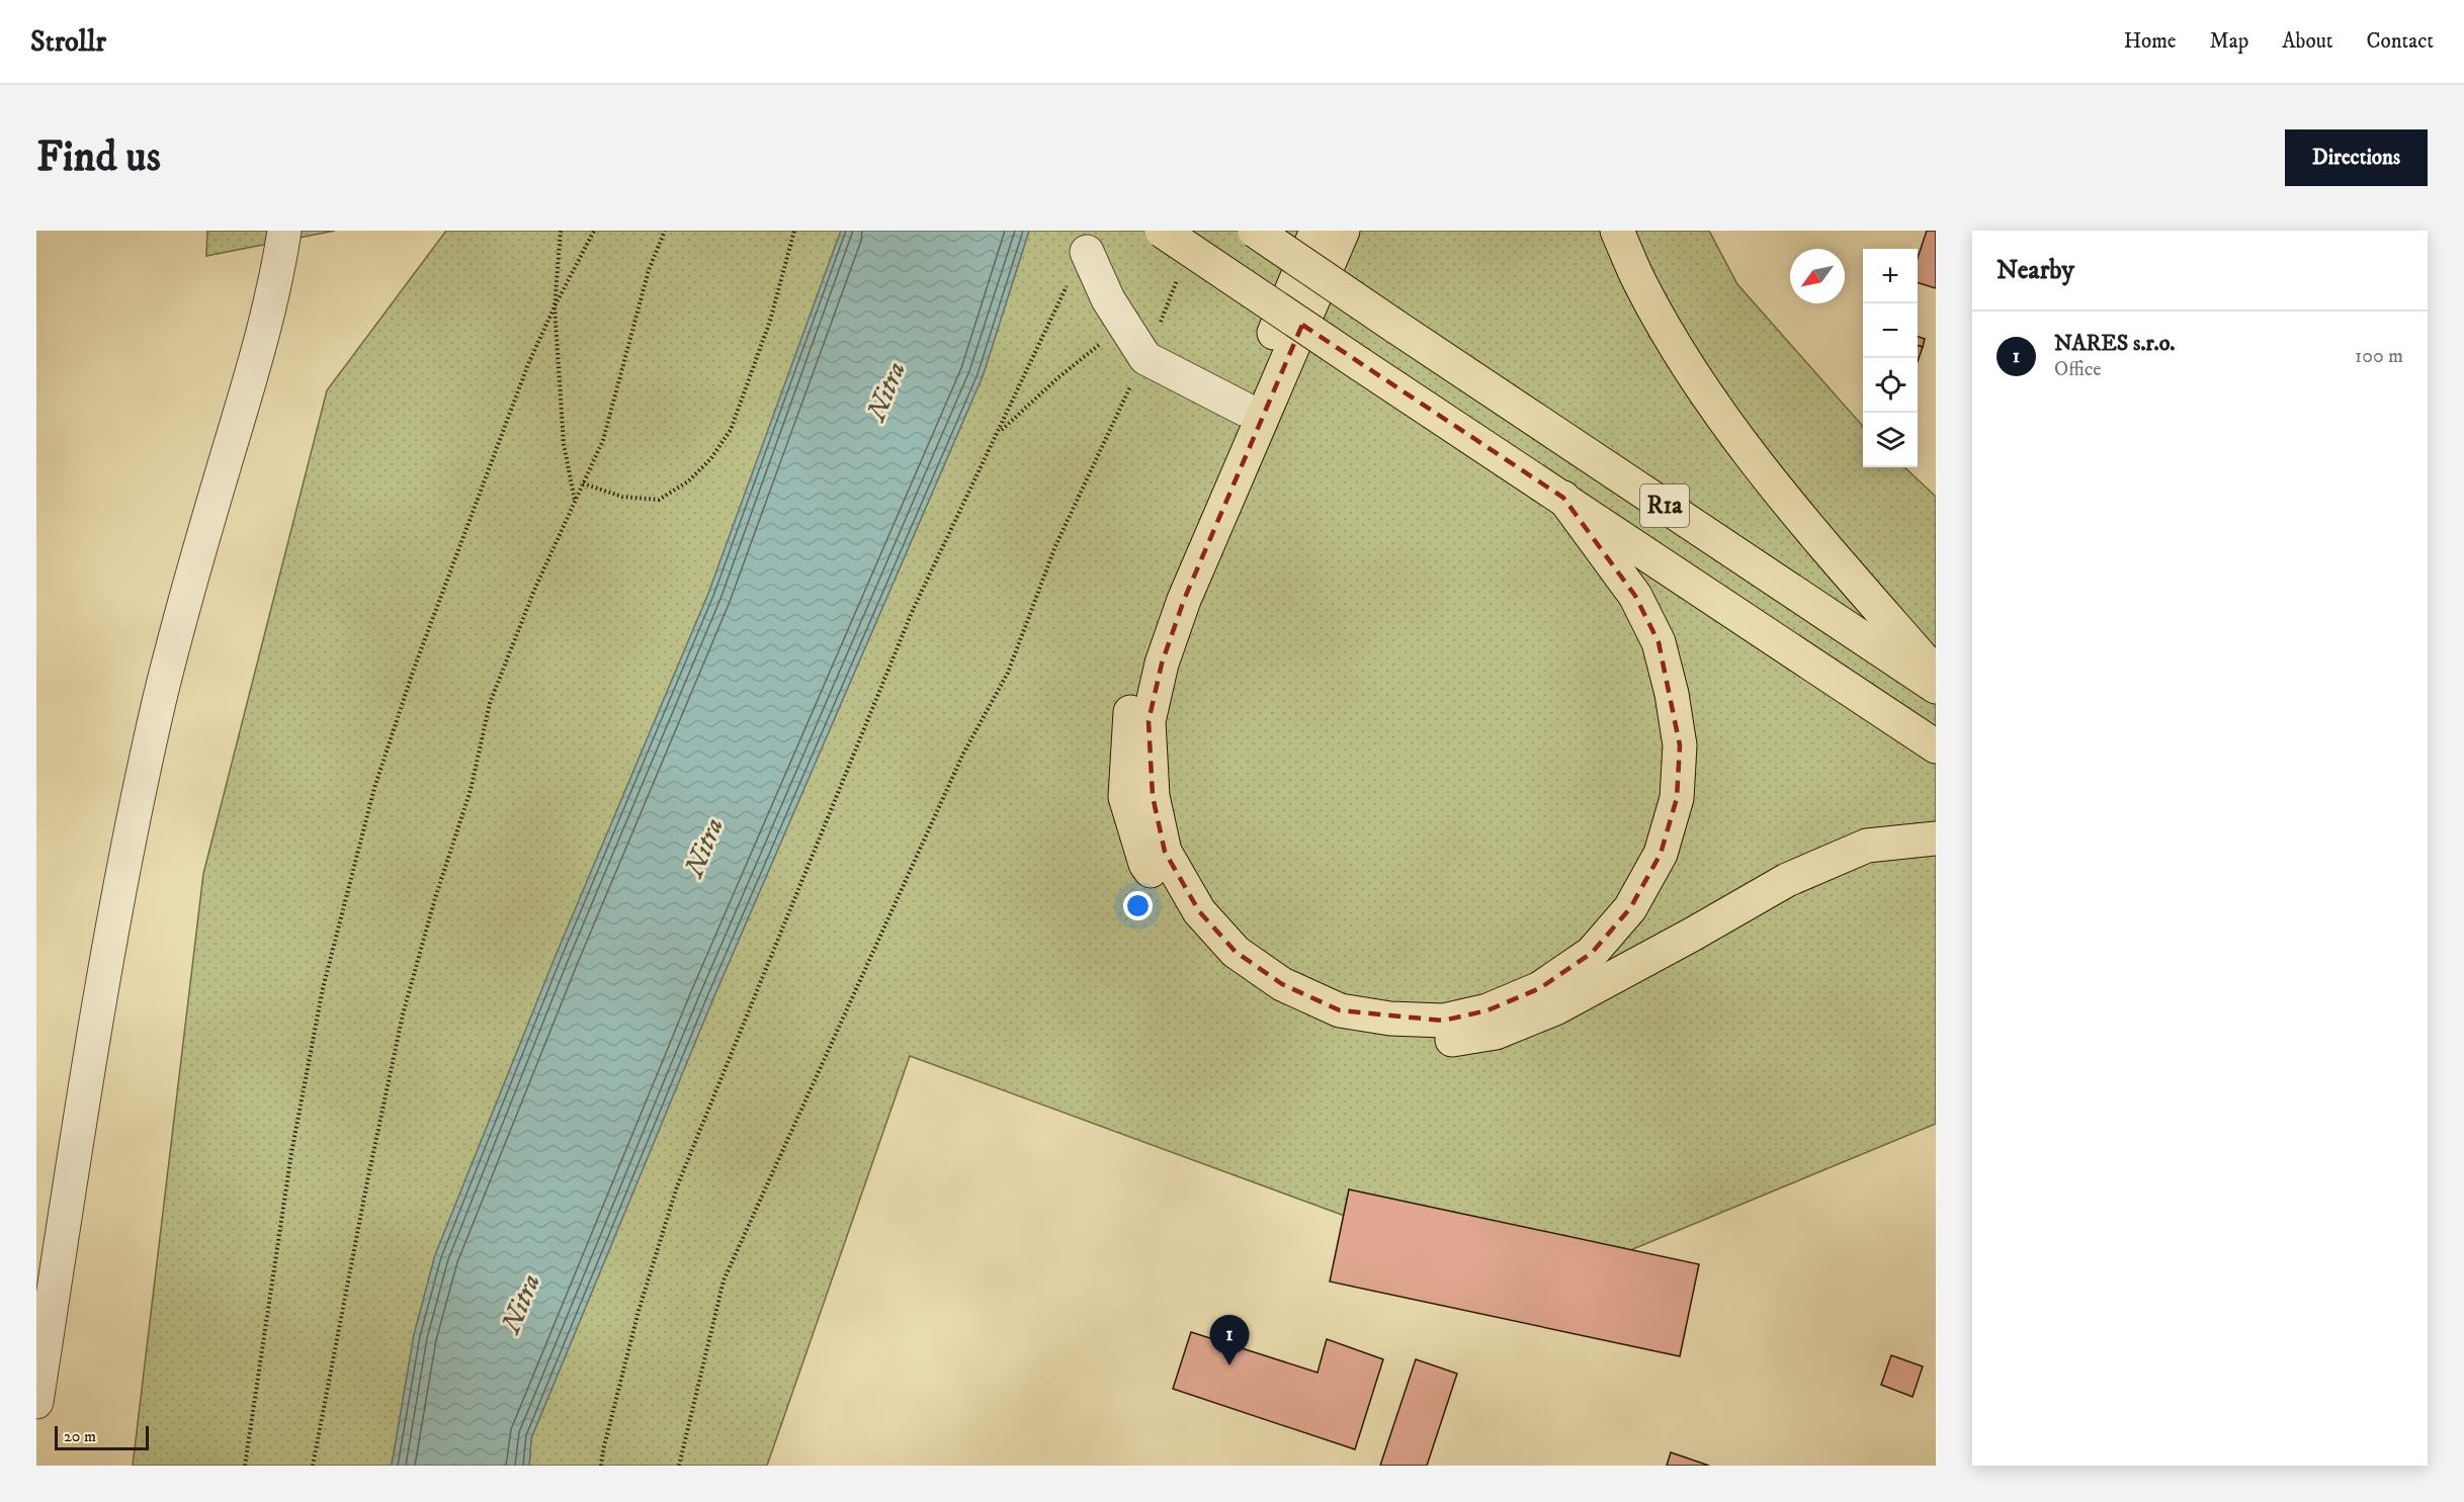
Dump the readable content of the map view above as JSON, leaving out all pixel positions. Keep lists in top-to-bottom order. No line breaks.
{"streets":{"highway":["R1a"]},"water":["Nitra"],"scale_bar":"20 m","north":"bottom left","page":{"header":"Strollr","nav":["Home","Map","About","Contact"],"buttons":"Directions","title":"Find us","heading":"Nearby","map_buttons":["+","−"],"list":[{"mark":"1","name":"NARES s.r.o.","note":"Office","value":"100 m"}],"pins":"1","scale":"20 m"}}
